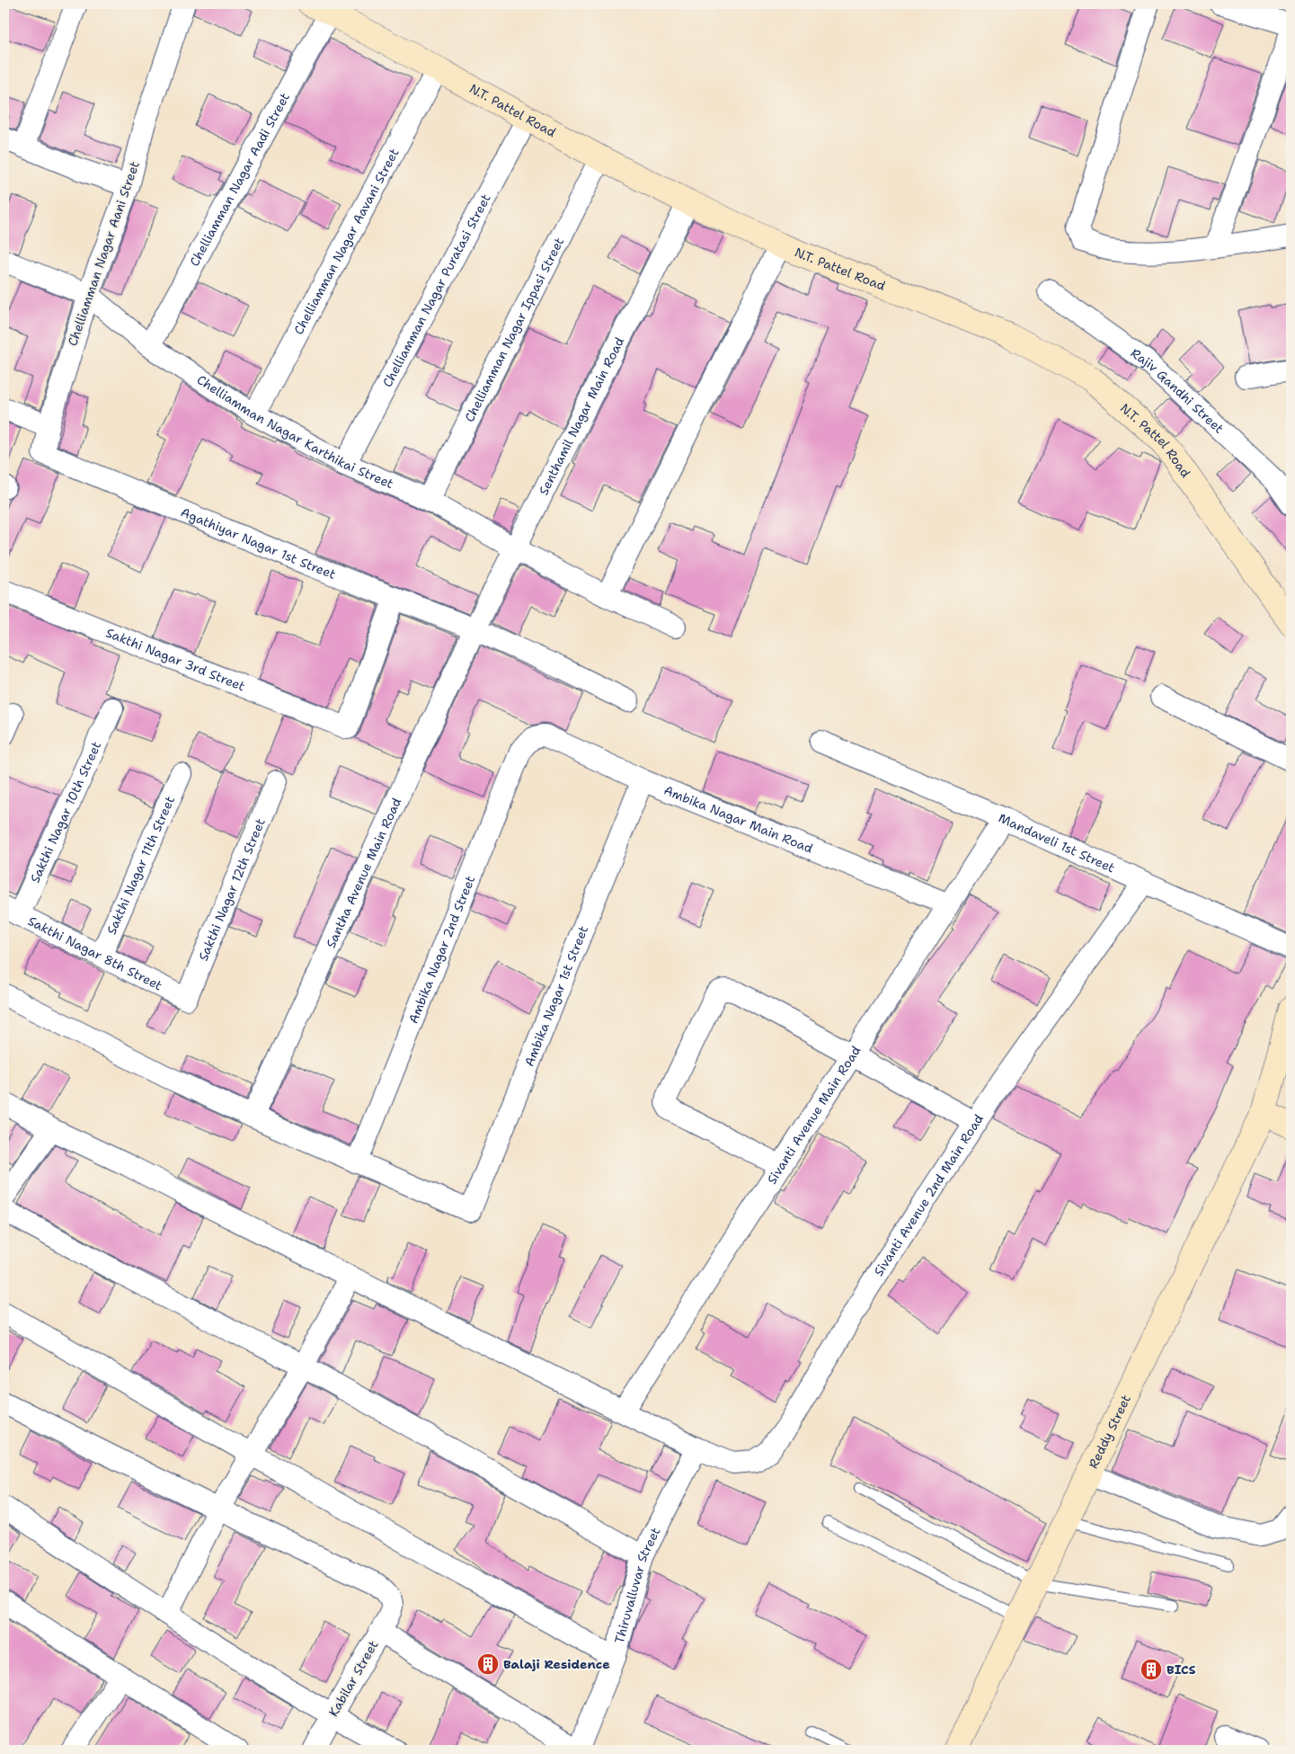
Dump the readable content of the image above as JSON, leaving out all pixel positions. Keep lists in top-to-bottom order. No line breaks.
{"streets":{"street":["N.T. Pattel Road","Chelliamman Nagar Aadi Street","Chelliamman Nagar Aavani Street","Chelliamman Nagar Aani Street","Chelliamman Nagar Puratasi Street","Chelliamman Nagar Ippasi Street","Rajiv Gandhi Street","Senthamil Nagar Main Road","Chelliamman Nagar Karthikai Street","Agathiyar Nagar 1st Street","Sakthi Nagar 3rd Street","Sakthi Nagar 10th Street","Ambika Nagar Main Road","Mandaveli 1st Street","Sakthi Nagar 11th Street","Santha Avenue Main Road","Sakthi Nagar 12th Street","Ambika Nagar 2nd Street","Sakthi Nagar 8th Street","Ambika Nagar 1st Street","Sivanti Avenue Main Road","Sivanti Avenue 2nd Main Road","Reddy Street","Thiruvalluvar Street","Kabilar Street"]},"crossings":[["N.T. Pattel Road","Chelliamman Nagar Aadi Street"],["N.T. Pattel Road","Chelliamman Nagar Aavani Street"],["N.T. Pattel Road","Chelliamman Nagar Puratasi Street"],["N.T. Pattel Road","Chelliamman Nagar Ippasi Street"],["N.T. Pattel Road","Senthamil Nagar Main Road"],["Chelliamman Nagar Aadi Street","Chelliamman Nagar Karthikai Street"],["Chelliamman Nagar Aavani Street","Chelliamman Nagar Karthikai Street"],["Chelliamman Nagar Aani Street","Chelliamman Nagar Karthikai Street"],["Chelliamman Nagar Aani Street","Agathiyar Nagar 1st Street"],["Chelliamman Nagar Puratasi Street","Chelliamman Nagar Karthikai Street"],["Chelliamman Nagar Ippasi Street","Chelliamman Nagar Karthikai Street"],["Senthamil Nagar Main Road","Chelliamman Nagar Karthikai Street"],["Senthamil Nagar Main Road","Agathiyar Nagar 1st Street"],["Senthamil Nagar Main Road","Santha Avenue Main Road"],["Agathiyar Nagar 1st Street","Sakthi Nagar 3rd Street"],["Agathiyar Nagar 1st Street","Santha Avenue Main Road"],["Sakthi Nagar 10th Street","Sakthi Nagar 8th Street"],["Ambika Nagar Main Road","Ambika Nagar 2nd Street"],["Ambika Nagar Main Road","Ambika Nagar 1st Street"],["Ambika Nagar Main Road","Sivanti Avenue Main Road"],["Mandaveli 1st Street","Sivanti Avenue Main Road"],["Mandaveli 1st Street","Sivanti Avenue 2nd Main Road"],["Sakthi Nagar 11th Street","Sakthi Nagar 8th Street"],["Sakthi Nagar 12th Street","Sakthi Nagar 8th Street"],["Ambika Nagar 2nd Street","Ambika Nagar 1st Street"],["Sivanti Avenue Main Road","Sivanti Avenue 2nd Main Road"],["Sivanti Avenue 2nd Main Road","Thiruvalluvar Street"]],"places":{"building":["Balaji Residence","BICS"]}}
